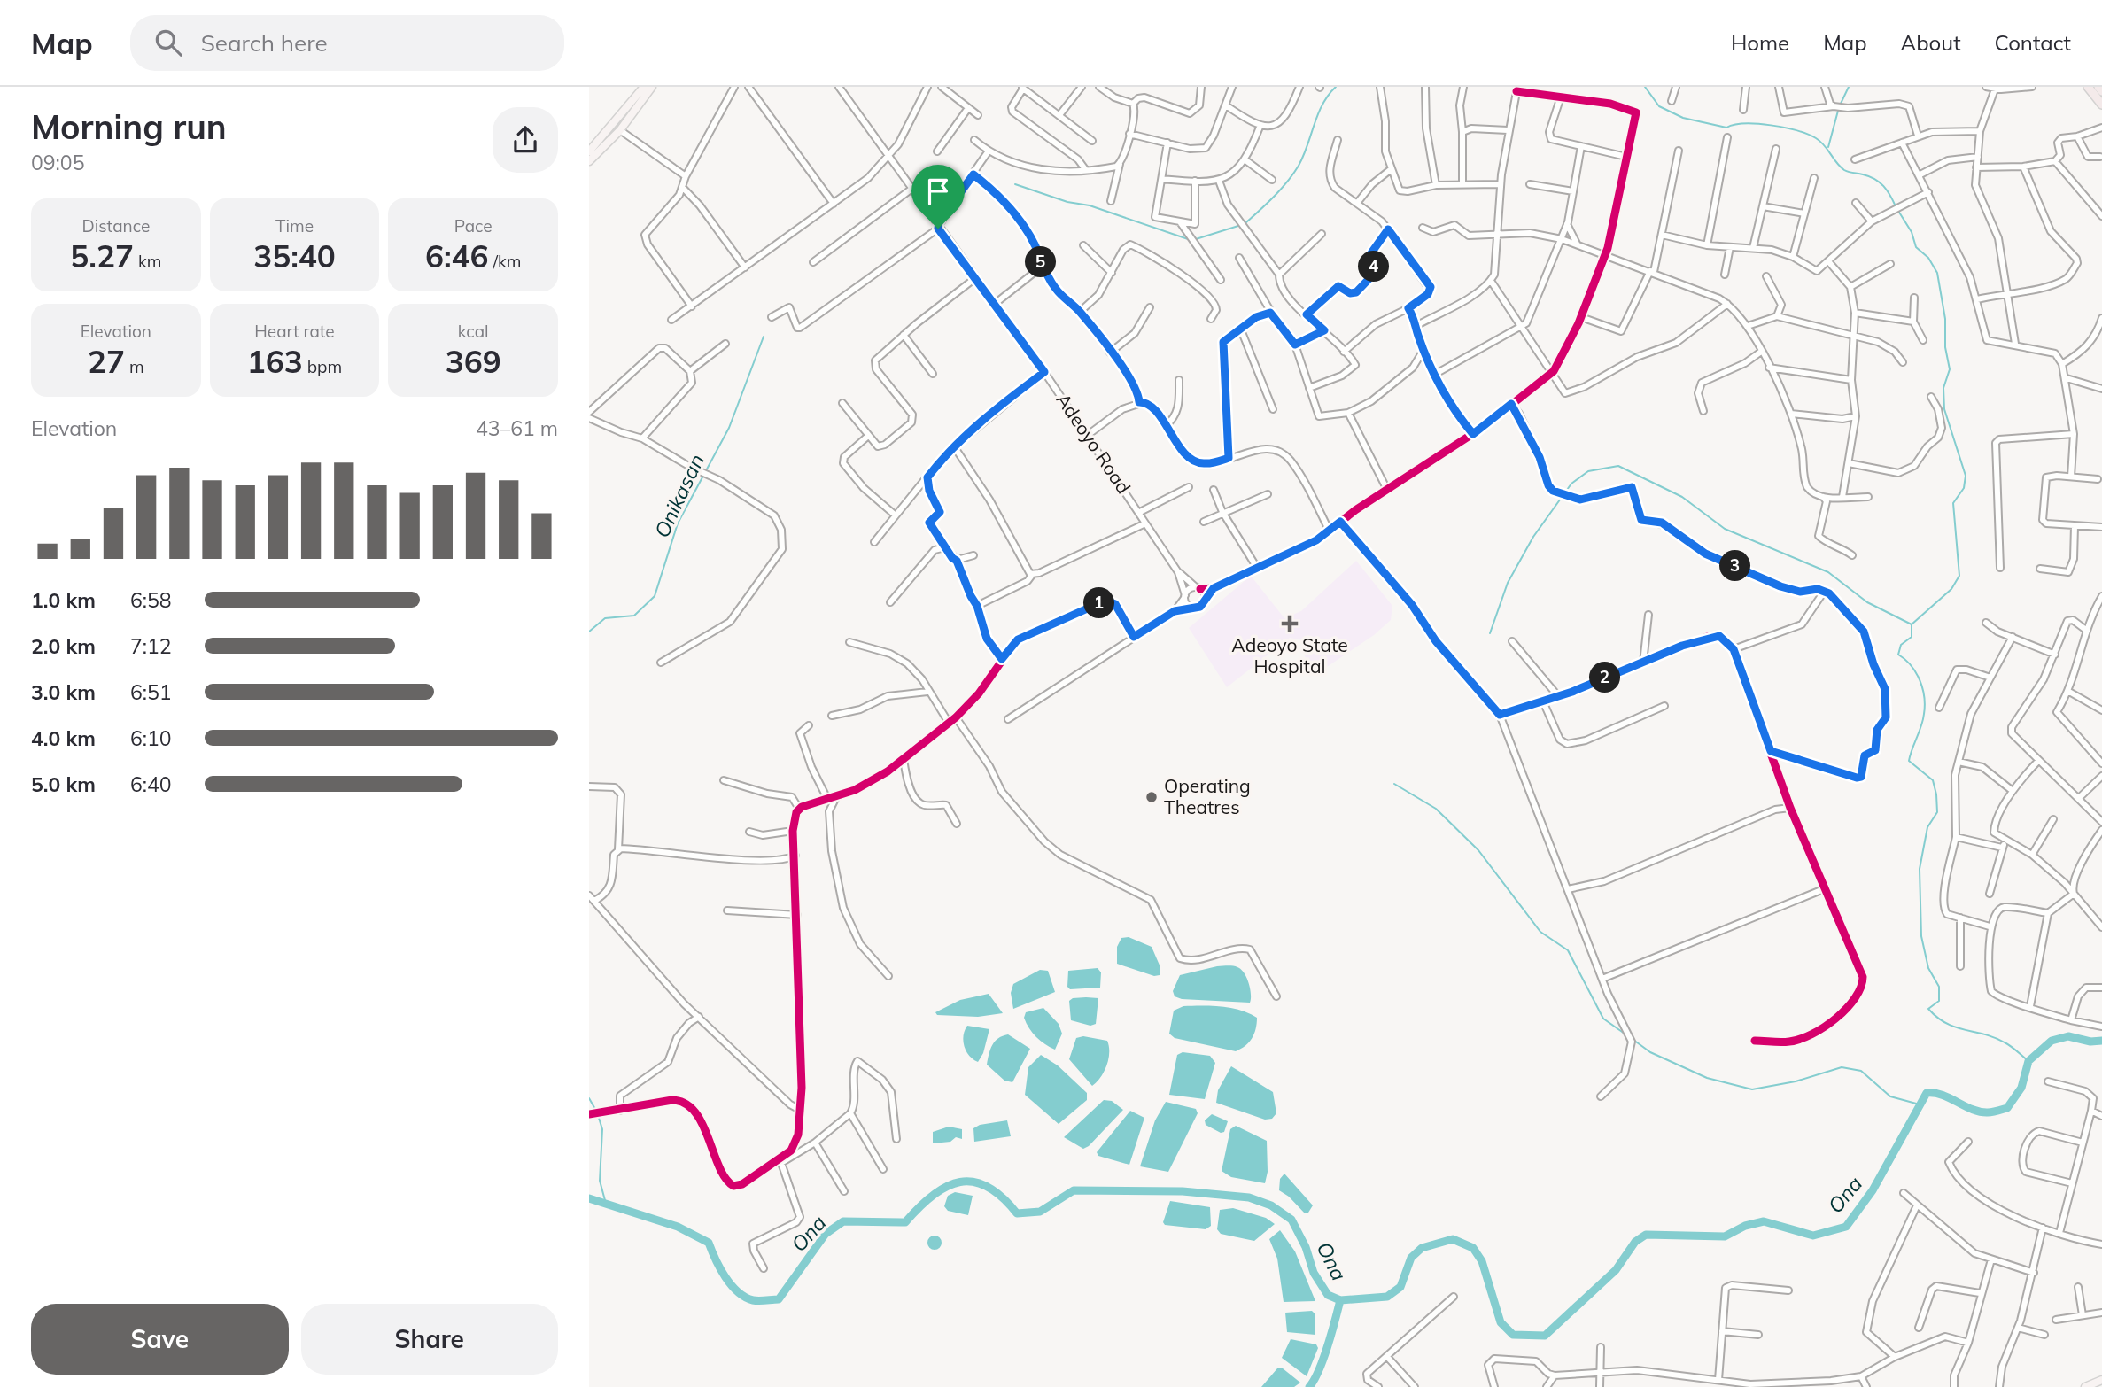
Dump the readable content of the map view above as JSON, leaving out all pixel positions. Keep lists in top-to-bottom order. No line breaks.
{"streets":{"street":["Adeoyo Road"]},"water":["Onikasan","Ona"],"places":{"health":["Adeoyo State Hospital"],"other":["Operating Theatres"]},"page":{"header":"Map","search":"Search here","nav":["Home","Map","About","Contact"],"heading":["Morning run","09:05"],"stats":[["Distance","5.27 km"],["Time","35:40"],["Pace","6:46 /km"],["Elevation","27 m"],["Heart rate","163 bpm"],["kcal","369"]],"pins":["5","4","3","1","2"],"chart":["Elevation","43–61 m"],"list":[{"name":"1.0 km","note":"6:58"},{"name":"2.0 km","note":"7:12"},{"name":"3.0 km","note":"6:51"},{"name":"4.0 km","note":"6:10"},{"name":"5.0 km","note":"6:40"}],"buttons":["Save","Share"]}}
